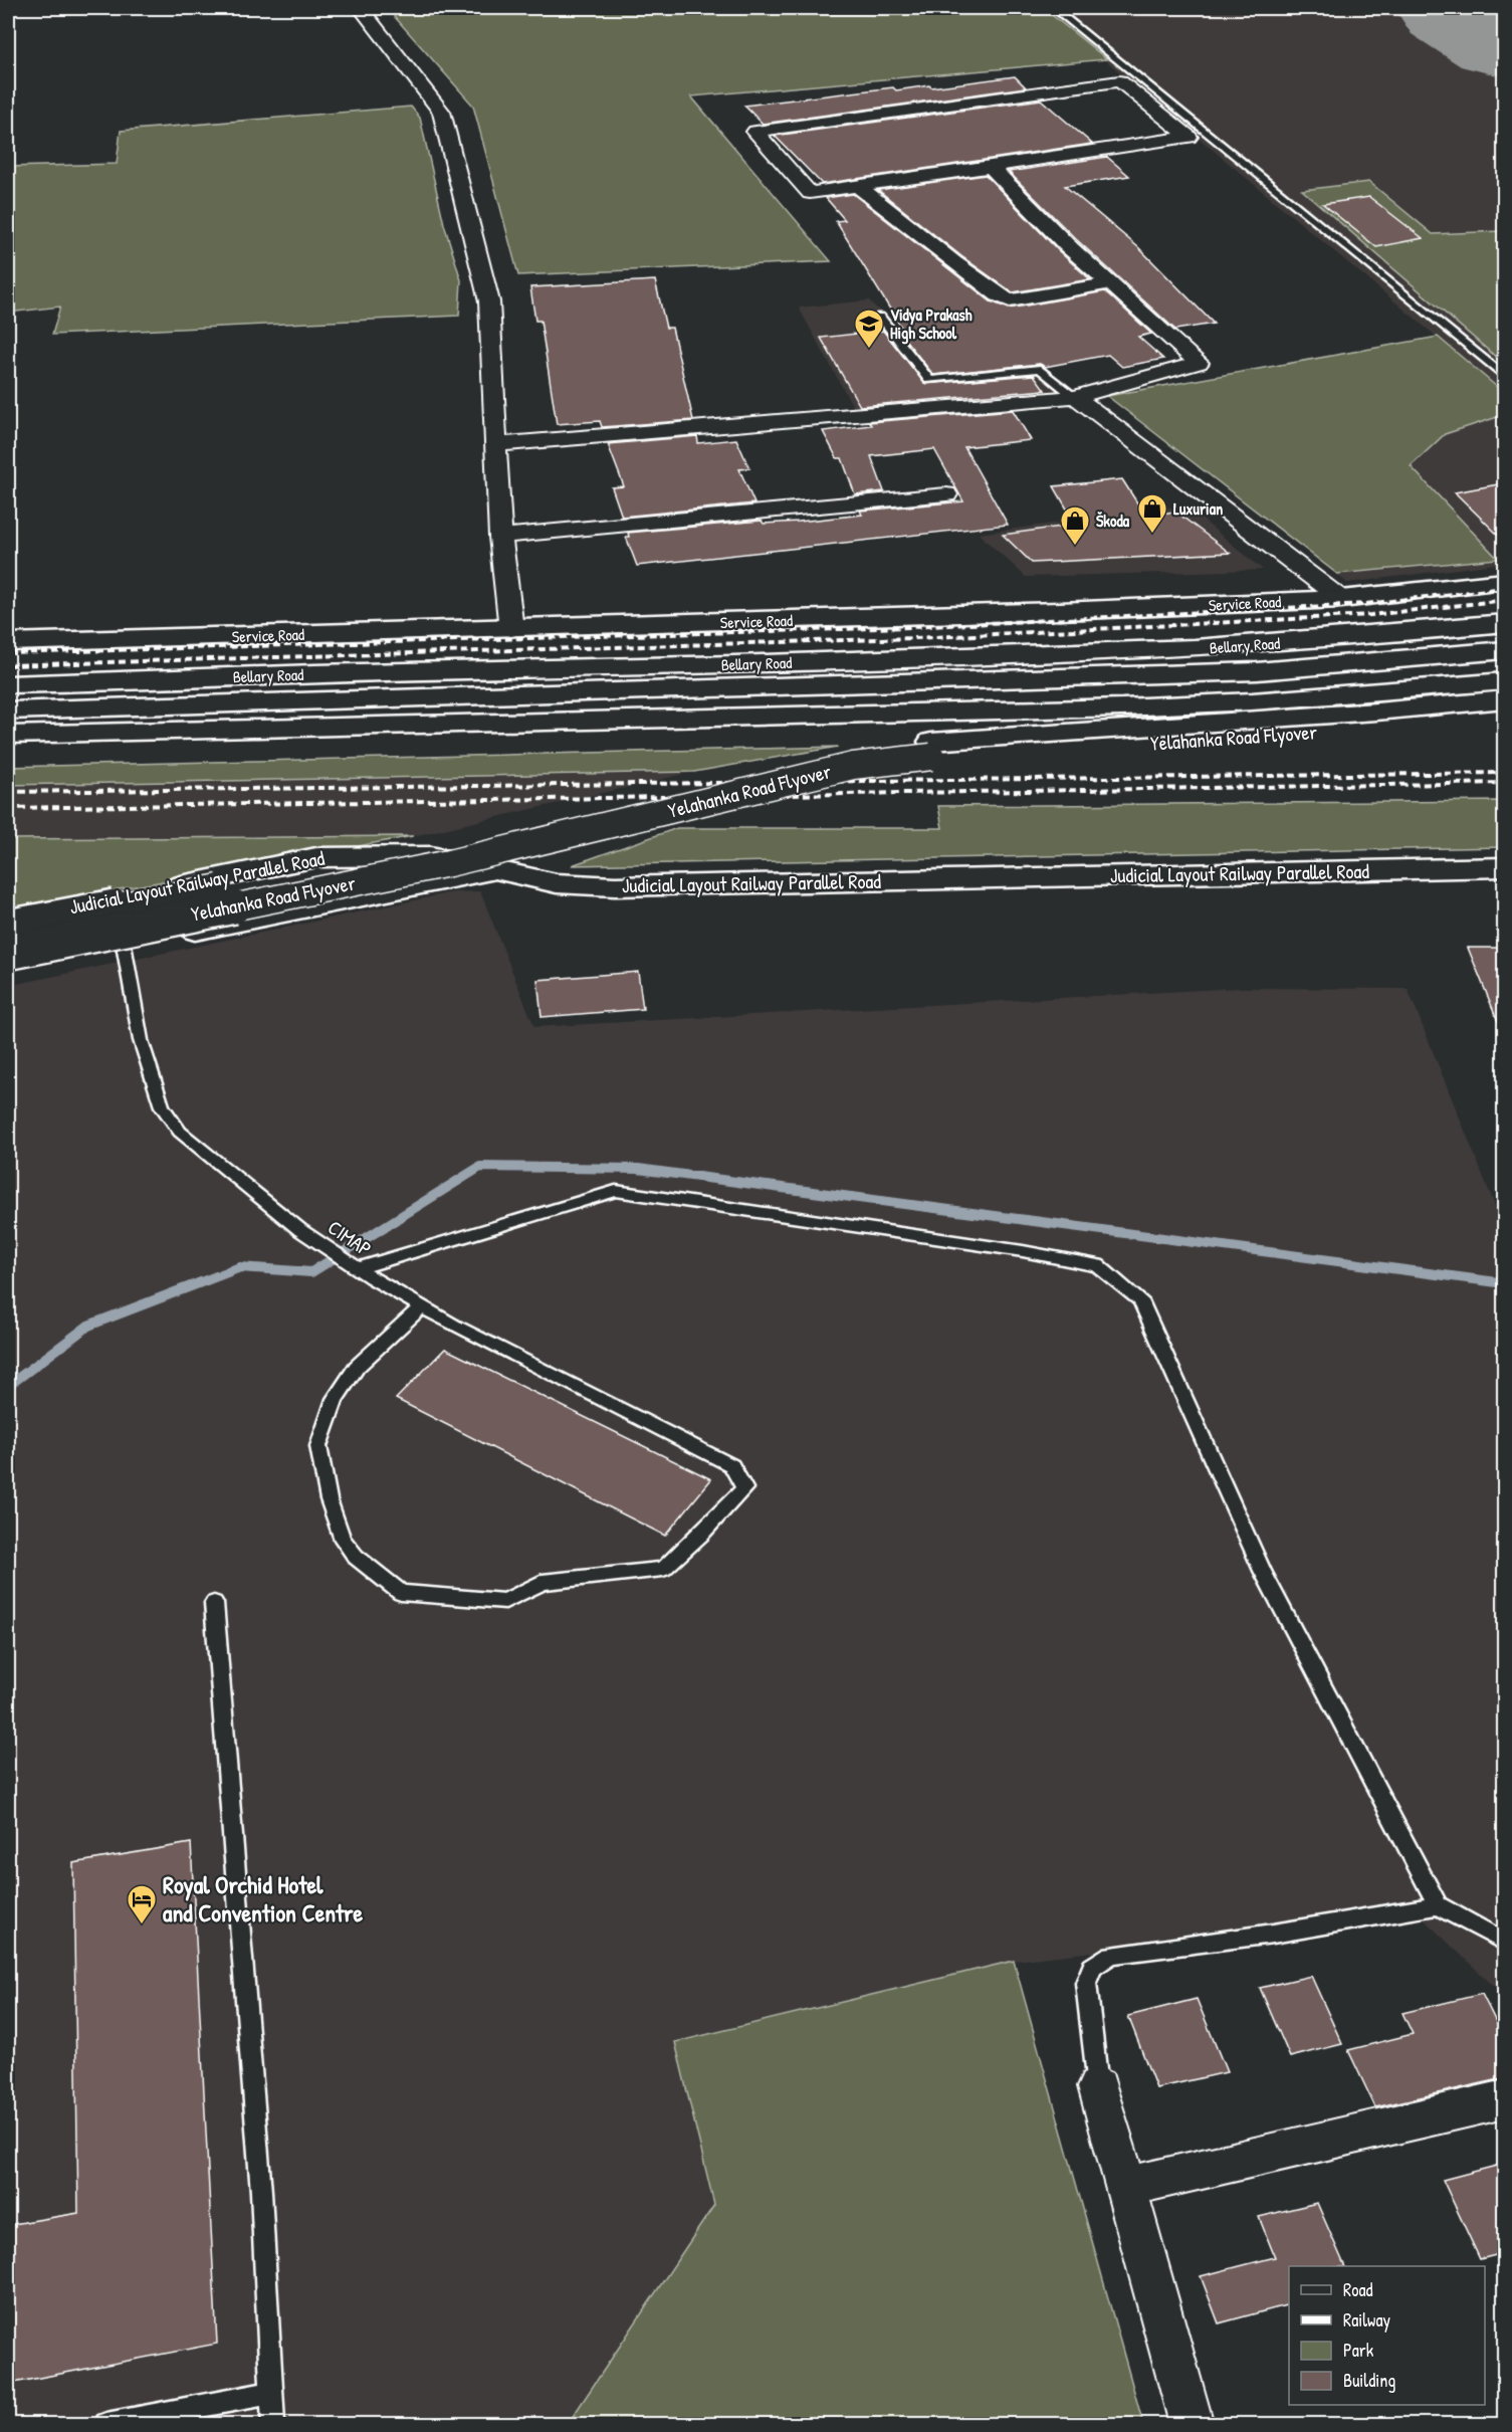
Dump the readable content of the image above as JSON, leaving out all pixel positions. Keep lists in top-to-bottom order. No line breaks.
{"streets":{"main road":["Service Road","Bellary Road","Yelahanka Road Flyover","Judicial Layout Railway Parallel Road"],"lane":["CIMAP"]},"crossings":[["Judicial Layout Railway Parallel Road","CIMAP"]],"places":{"school or university":["Vidya Prakash High School"],"shop":["Luxurian","Škoda"],"hotel":["Royal Orchid Hotel and Convention Centre"]},"legend":["Road","Railway","Park","Building"]}
